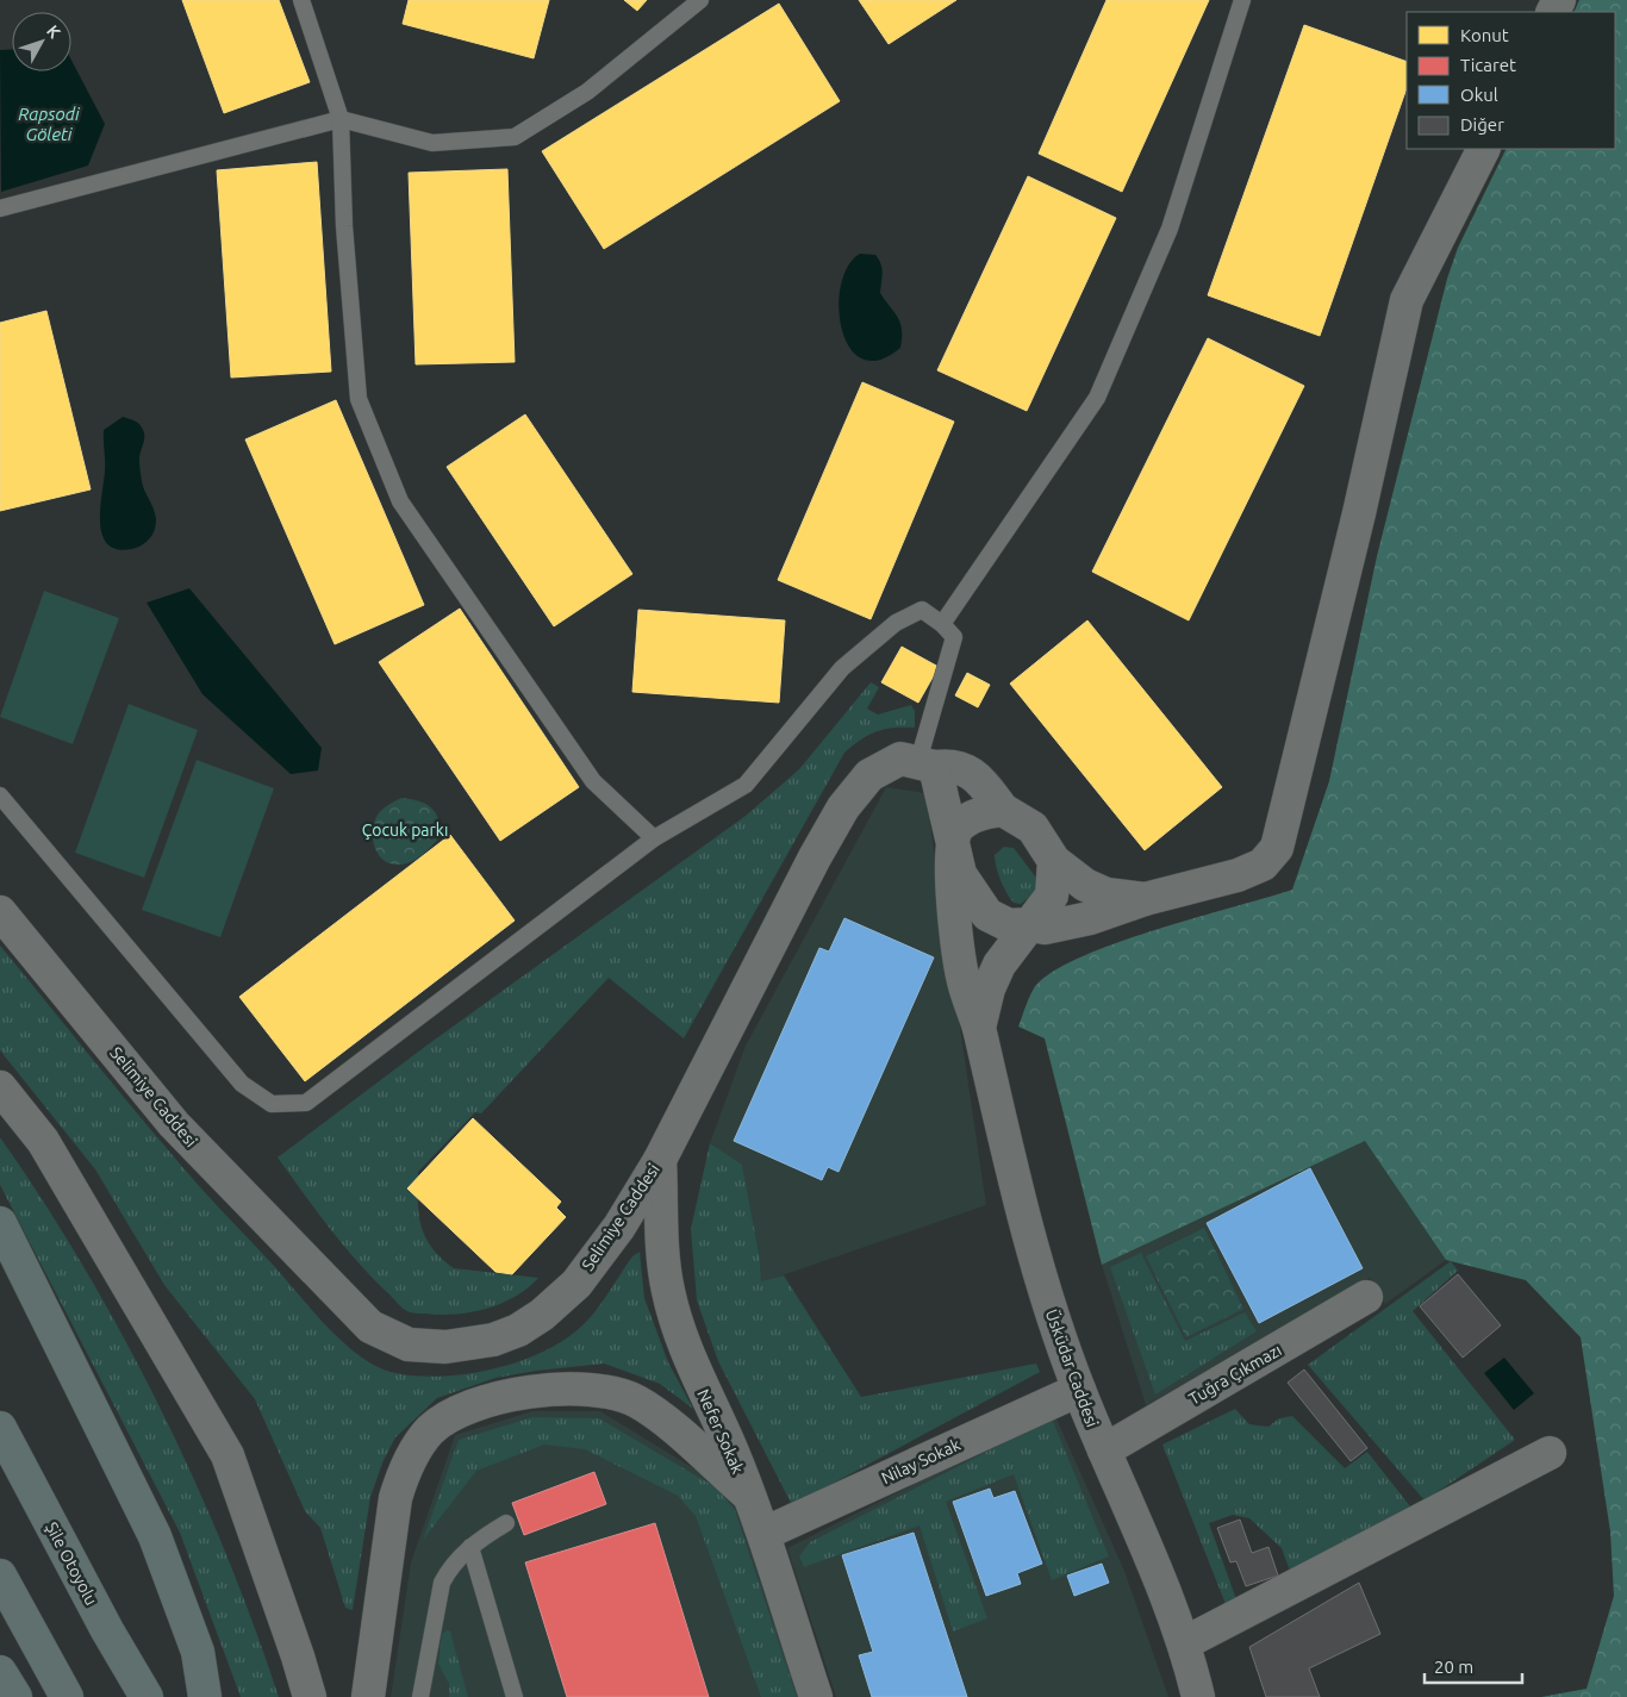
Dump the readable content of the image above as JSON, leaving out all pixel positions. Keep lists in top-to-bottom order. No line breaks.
{"streets":{"highway":["Şile Otoyolu"],"street":["Selimiye Caddesi","Üsküdar Caddesi","Tuğra Çıkmazı","Nefer Sokak","Nilay Sokak"]},"crossings":[["Selimiye Caddesi","Üsküdar Caddesi"],["Selimiye Caddesi","Nefer Sokak"],["Üsküdar Caddesi","Tuğra Çıkmazı"],["Üsküdar Caddesi","Nilay Sokak"],["Nefer Sokak","Nilay Sokak"]],"water":["Rapsodi Göleti"],"parks":["Çocuk parkı"],"legend":["Konut","Ticaret","Okul","Diğer"],"scale_bar":"20 m","north":"top right"}
